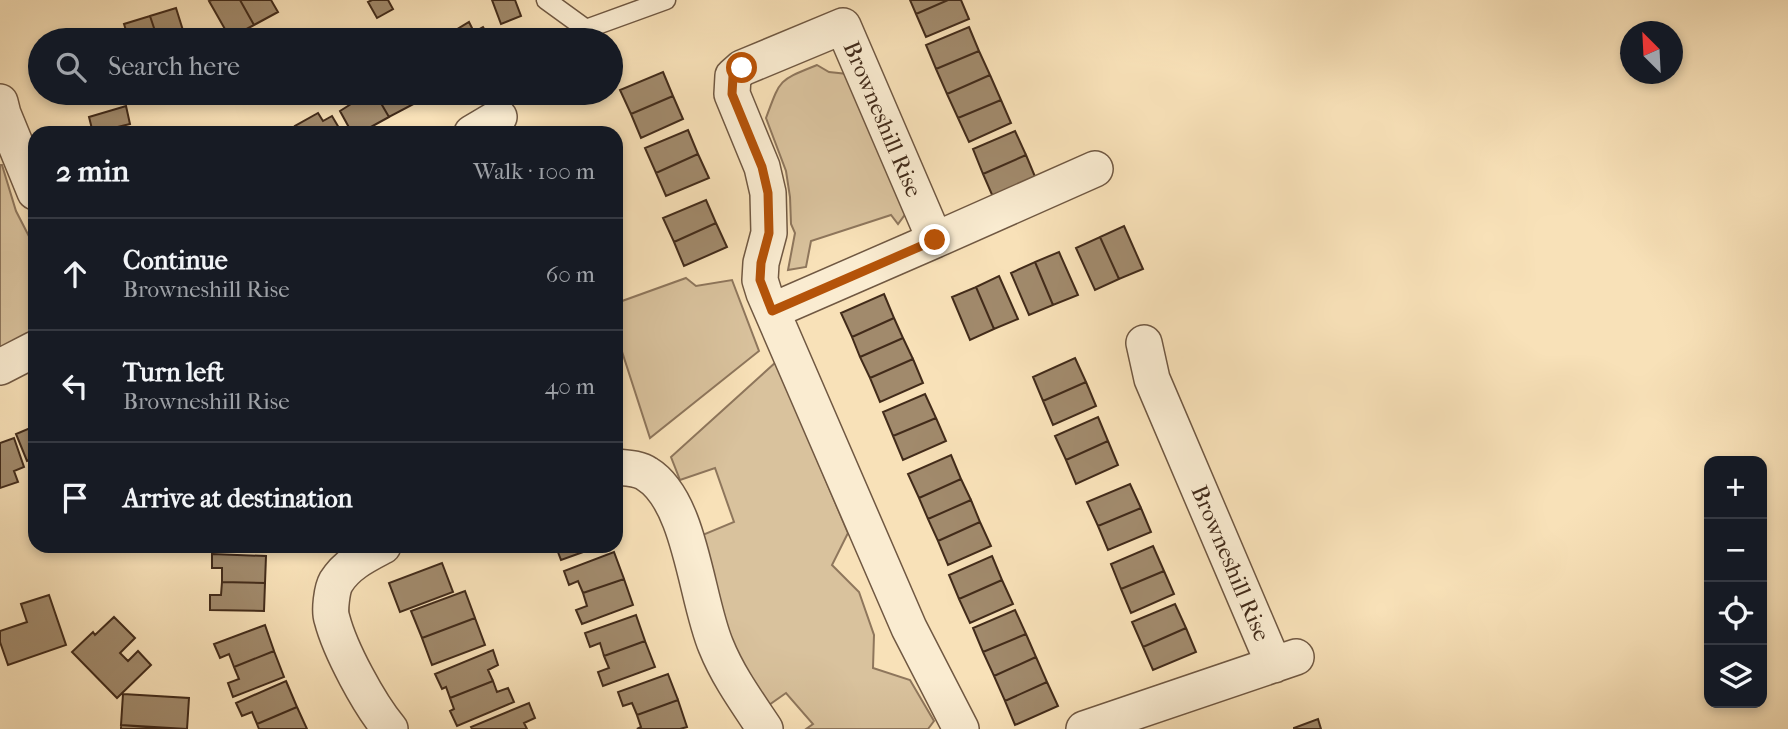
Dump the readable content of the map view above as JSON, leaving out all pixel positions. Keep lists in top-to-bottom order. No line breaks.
{"streets":{"street":["Browneshill Rise"]},"north":"top left","page":{"search":"Search here","heading":["2 min","Walk · 100 m"],"list":[["Continue","Browneshill Rise","60 m"],["Turn left","Browneshill Rise","40 m"],"Arrive at destination"],"map_buttons":["+","−"]}}
